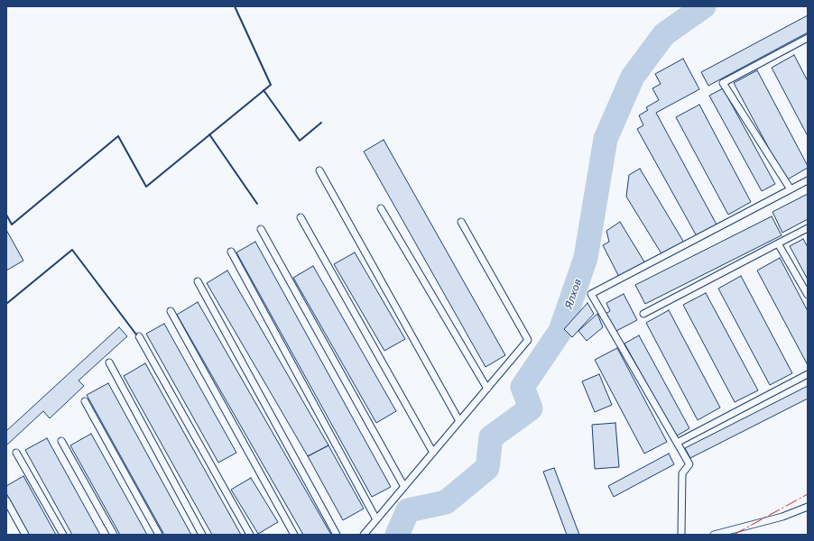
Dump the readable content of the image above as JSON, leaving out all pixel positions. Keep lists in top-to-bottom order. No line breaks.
{"water":["Ялхов"]}
